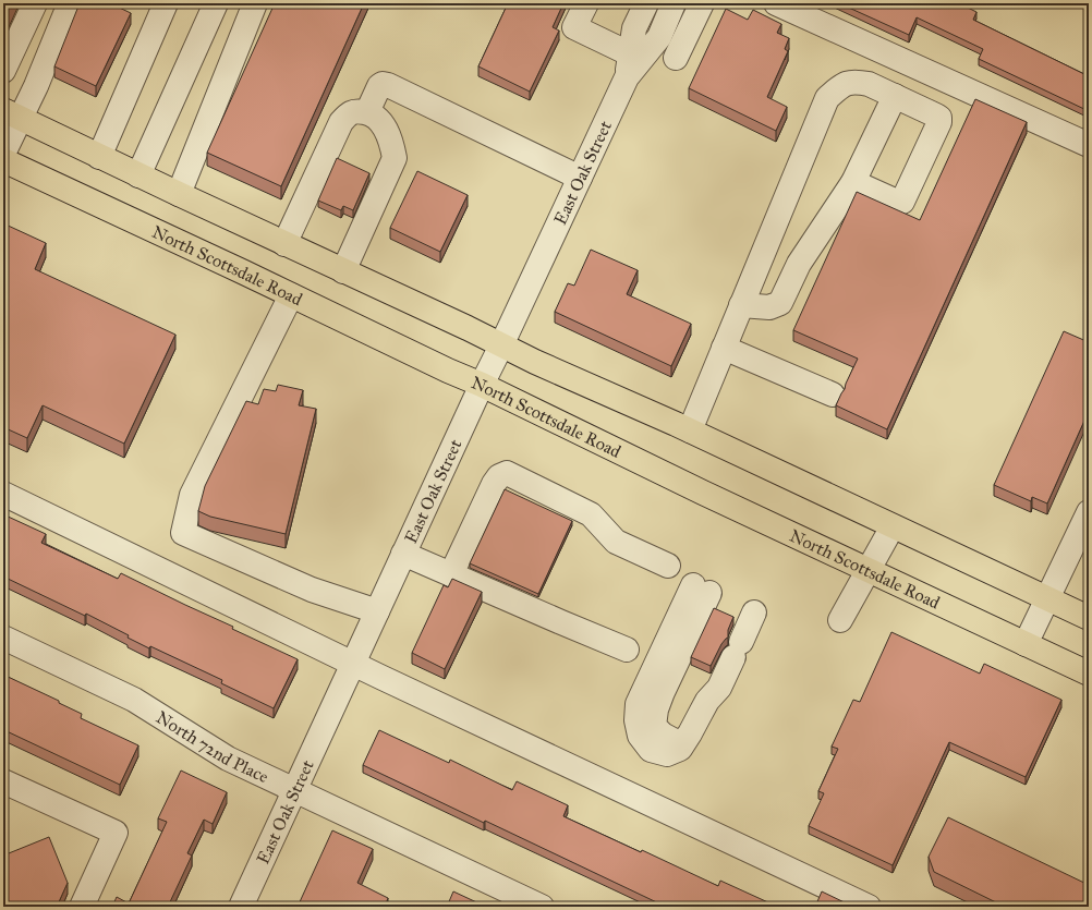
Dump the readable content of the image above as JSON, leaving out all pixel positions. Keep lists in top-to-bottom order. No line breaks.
{"streets":{"main road":["North Scottsdale Road"],"street":["East Oak Street","North 72nd Place"]},"crossings":[["East Oak Street","North Scottsdale Road"],["East Oak Street","North 72nd Place"]]}
